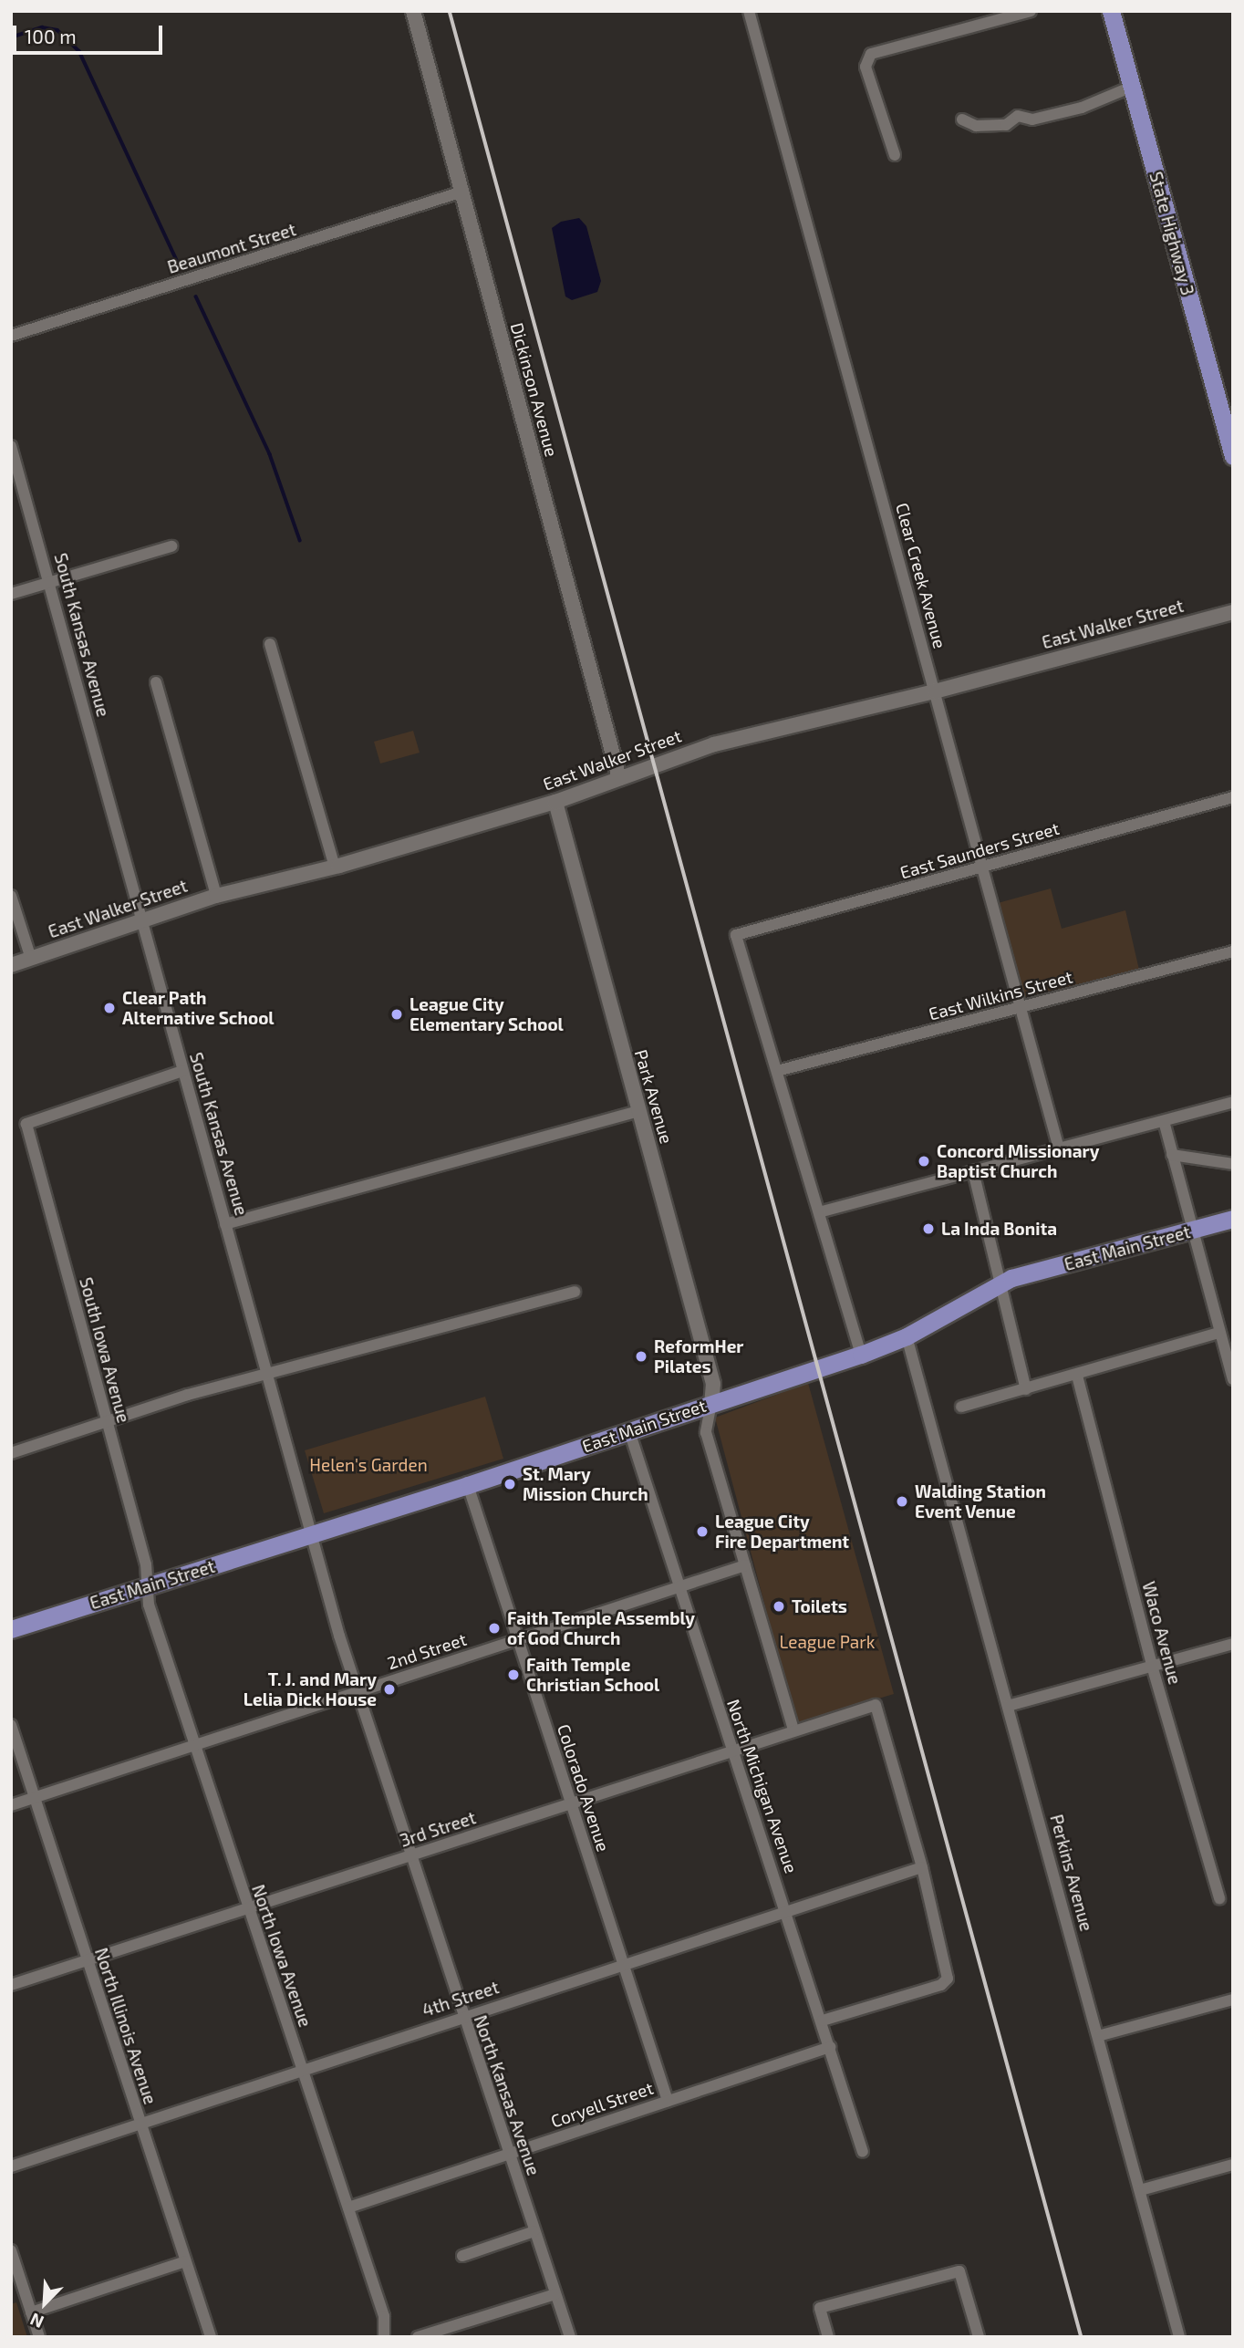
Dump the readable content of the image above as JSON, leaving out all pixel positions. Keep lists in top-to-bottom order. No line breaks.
{"streets":{"main road":["State Highway 3","East Main Street"],"street":["Beaumont Street","Dickinson Avenue","Clear Creek Avenue","East Walker Street","South Kansas Avenue","East Saunders Street","East Wilkins Street","Park Avenue","South Iowa Avenue","Waco Avenue","2nd Street","North Michigan Avenue","Colorado Avenue","3rd Street","Perkins Avenue","North Iowa Avenue","4th Street","North Illinois Avenue","North Kansas Avenue","Coryell Street"]},"crossings":[["Beaumont Street","Dickinson Avenue"],["Dickinson Avenue","East Walker Street"],["Clear Creek Avenue","East Walker Street"],["Clear Creek Avenue","East Saunders Street"],["Clear Creek Avenue","East Wilkins Street"],["East Walker Street","South Kansas Avenue"],["East Walker Street","Park Avenue"],["South Kansas Avenue","East Main Street"],["South Kansas Avenue","South Iowa Avenue"],["South Kansas Avenue","North Kansas Avenue"],["East Saunders Street","East Wilkins Street"],["Park Avenue","East Main Street"],["East Main Street","South Iowa Avenue"],["East Main Street","North Michigan Avenue"],["East Main Street","Colorado Avenue"],["East Main Street","Perkins Avenue"],["East Main Street","North Iowa Avenue"],["East Main Street","North Kansas Avenue"],["South Iowa Avenue","North Iowa Avenue"],["2nd Street","North Michigan Avenue"],["2nd Street","Colorado Avenue"],["2nd Street","North Iowa Avenue"],["2nd Street","North Illinois Avenue"],["2nd Street","North Kansas Avenue"],["North Michigan Avenue","3rd Street"],["North Michigan Avenue","4th Street"],["North Michigan Avenue","Coryell Street"],["Colorado Avenue","3rd Street"],["Colorado Avenue","4th Street"],["Colorado Avenue","Coryell Street"],["3rd Street","North Iowa Avenue"],["3rd Street","4th Street"],["3rd Street","North Illinois Avenue"],["3rd Street","North Kansas Avenue"],["North Iowa Avenue","4th Street"],["North Iowa Avenue","Coryell Street"],["4th Street","North Illinois Avenue"],["4th Street","North Kansas Avenue"],["North Kansas Avenue","Coryell Street"]],"parks":["Helen's Garden","League Park"],"places":["Clear Path Alternative School","League City Elementary School","Concord Missionary Baptist Church","La Inda Bonita","ReformHer Pilates","St. Mary Mission Church","Walding Station Event Venue","League City Fire Department","Toilets","Faith Temple Assembly of God Church","Faith Temple Christian School","T. J. and Mary Lelia Dick House"],"scale_bar":"100 m","north":"bottom left"}
